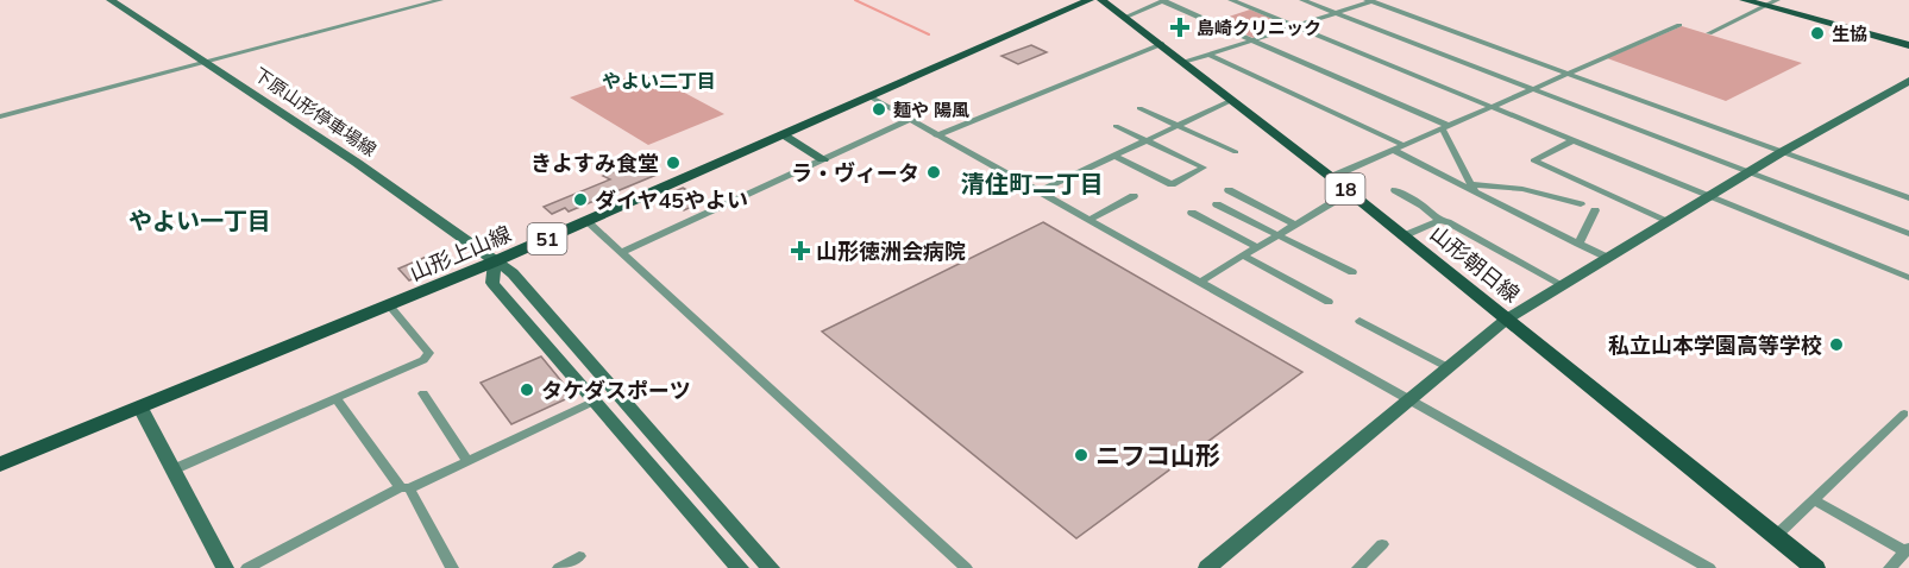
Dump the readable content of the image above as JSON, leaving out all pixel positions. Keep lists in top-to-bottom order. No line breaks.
{"streets":{"main road":["下原山形停車場線","18","51","山形上山線","山形朝日線"]},"crossings":[["下原山形停車場線","山形上山線"]],"districts":["やよい二丁目","清住町二丁目","やよい一丁目"],"places":{"health":["島崎クリニック","山形徳洲会病院"],"other":["生協","麺や 陽風","きよすみ食堂","ラ・ヴィータ","ダイヤ45やよい","私立山本学園高等学校","タケダスポーツ","ニフコ山形"]}}
